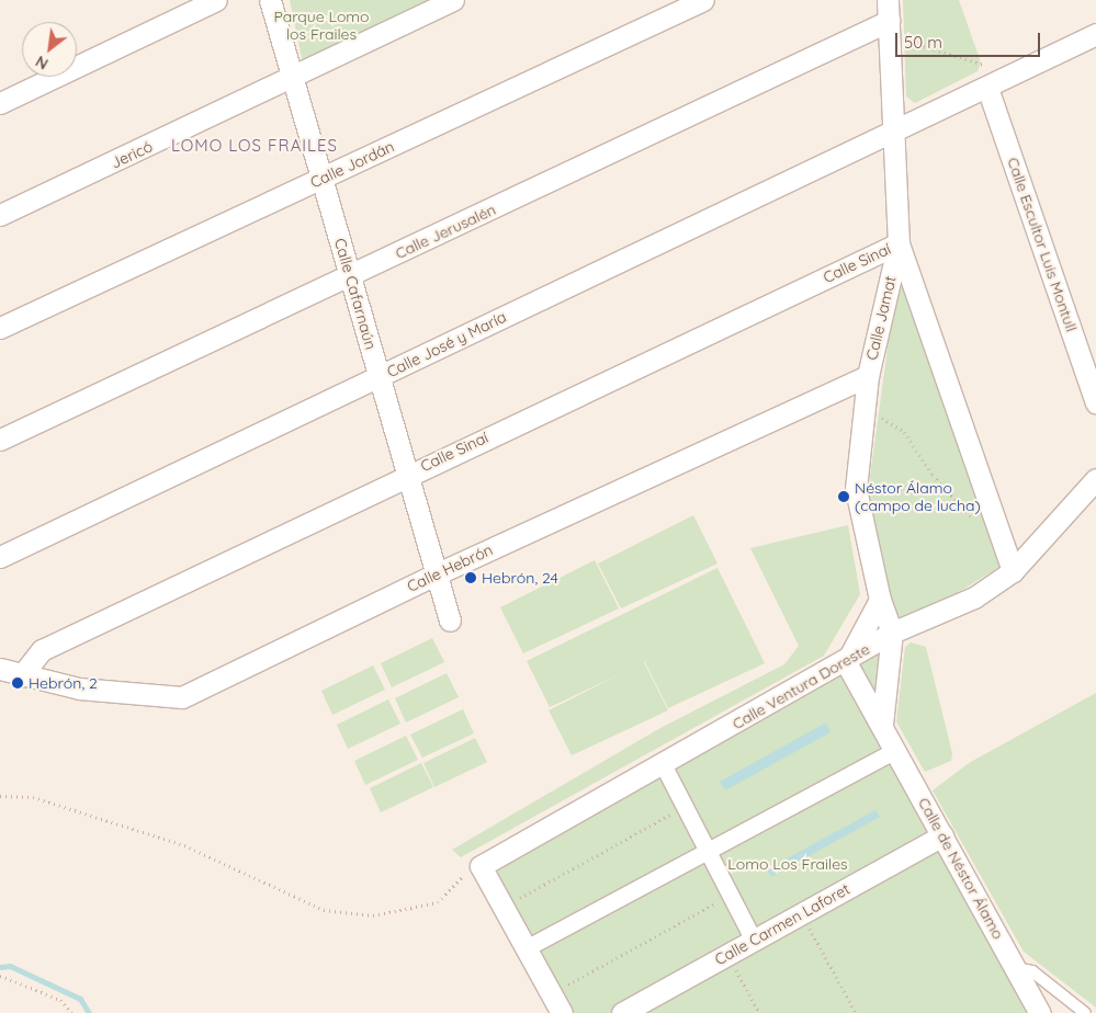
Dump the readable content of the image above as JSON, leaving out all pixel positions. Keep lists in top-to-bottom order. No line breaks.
{"streets":{"street":["Jericó","Calle Jordán","Calle Jerusalén","Calle Escultor Luis Montull","Calle Sinaí","Calle Cafarnaún","Calle Jamat","Calle José y María","Calle Hebrón","Calle Ventura Doreste","Calle de Néstor Álamo","Calle Carmen Laforet"]},"crossings":[["Jericó","Calle Cafarnaún"],["Calle Jordán","Calle Cafarnaún"],["Calle Jerusalén","Calle Cafarnaún"],["Calle Jerusalén","Calle Jamat"],["Calle Escultor Luis Montull","Calle José y María"],["Calle Sinaí","Calle Cafarnaún"],["Calle Sinaí","Calle Jamat"],["Calle Sinaí","Calle Hebrón"],["Calle Cafarnaún","Calle José y María"],["Calle Cafarnaún","Calle Hebrón"],["Calle Jamat","Calle José y María"],["Calle Jamat","Calle Hebrón"],["Calle Jamat","Calle Ventura Doreste"],["Calle Ventura Doreste","Calle de Néstor Álamo"],["Calle de Néstor Álamo","Calle Carmen Laforet"]],"districts":["LOMO LOS FRAILES"],"parks":["Parque Lomo los Frailes","Lomo Los Frailes"],"places":["Néstor Álamo (campo de lucha)","Hebrón, 24","Hebrón, 2"],"scale_bar":"50 m","north":"bottom left"}
